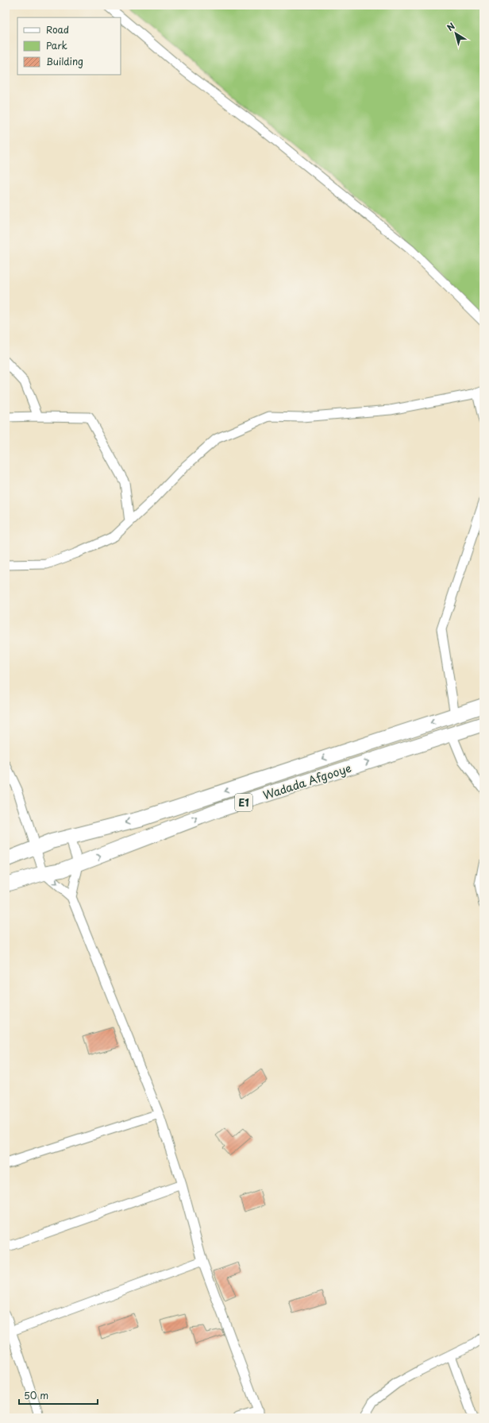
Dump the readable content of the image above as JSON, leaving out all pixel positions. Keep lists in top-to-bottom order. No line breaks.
{"streets":{"highway":["Wadada Afgooye","E1"]},"legend":["Road","Park","Building"],"scale_bar":"50 m","north":"top left"}
